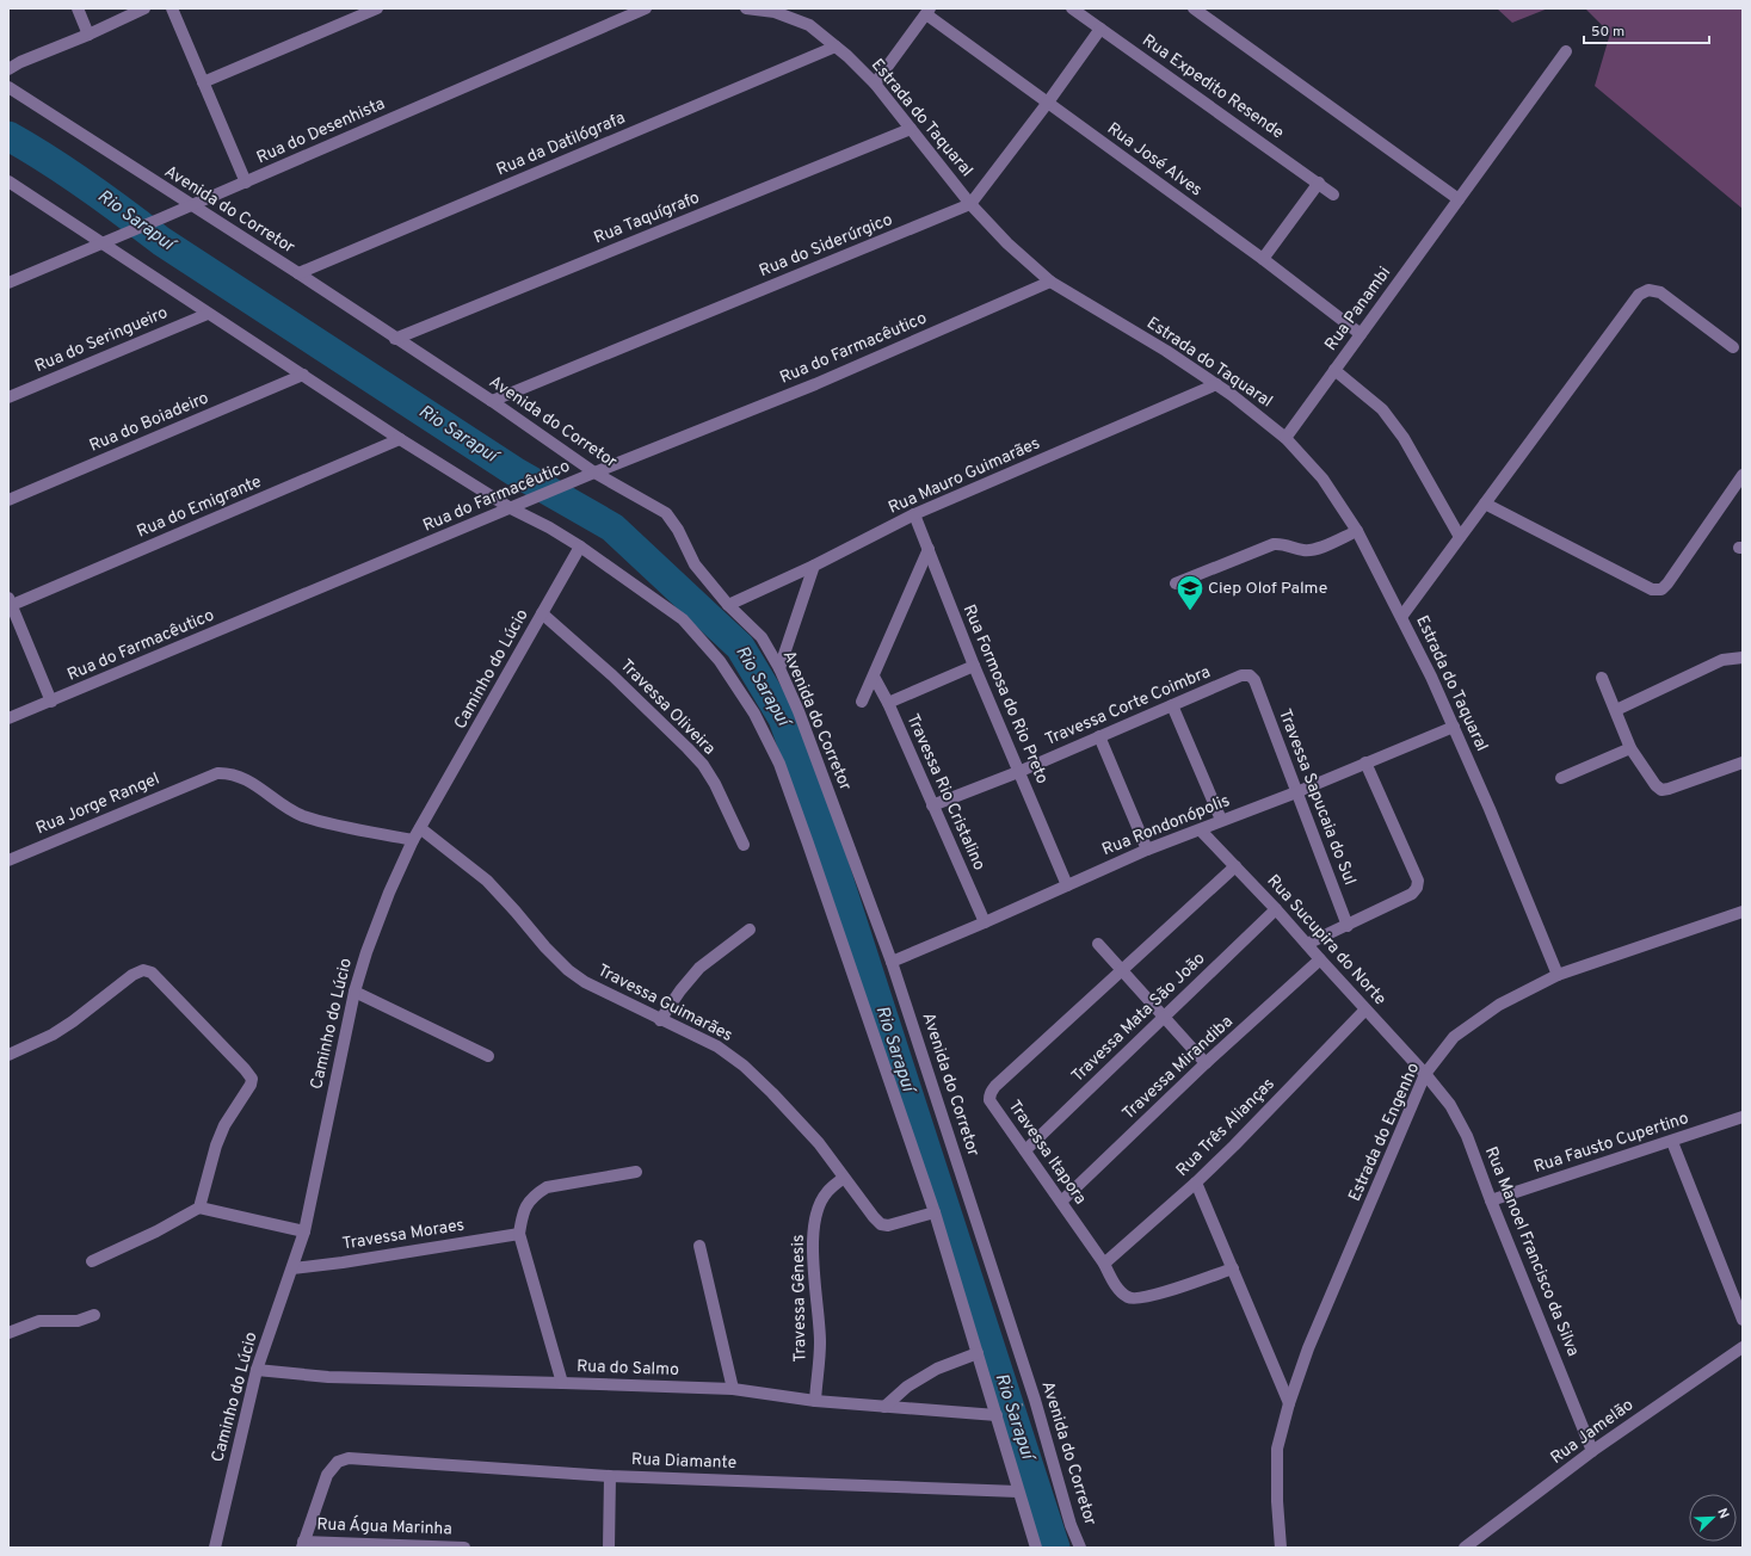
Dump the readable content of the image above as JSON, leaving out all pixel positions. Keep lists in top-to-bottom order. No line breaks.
{"streets":{"street":["Rua Expedito Resende","Estrada do Taquaral","Rua do Desenhista","Rua da Datilógrafa","Rua José Alves","Avenida do Corretor","Rua Taquígrafo","Rua do Siderúrgico","Rua Panambi","Rua do Seringueiro","Rua do Farmacêutico","Rua do Boiadeiro","Rua Mauro Guimarães","Rua do Emigrante","Caminho do Lúcio","Rua Formosa do Rio Preto","Travessa Corte Coimbra","Travessa Oliveira","Travessa Rio Cristalino","Travessa Sapucaia do Sul","Rua Jorge Rangel","Rua Rondonópolis","Rua Sucupira do Norte","Travessa Guimarães","Travessa Mata São João","Travessa Mirandiba","Rua Três Alianças","Estrada do Engenho","Rua Fausto Cupertino","Travessa Itapora","Travessa Moraes","Rua Manoel Francisco da Silva","Travessa Gênesis","Rua do Salmo","Rua Jamelão","Rua Diamante","Rua Água Marinha"]},"crossings":[["Estrada do Taquaral","Rua da Datilógrafa"],["Estrada do Taquaral","Rua Taquígrafo"],["Estrada do Taquaral","Rua do Siderúrgico"],["Estrada do Taquaral","Rua Panambi"],["Estrada do Taquaral","Rua do Farmacêutico"],["Estrada do Taquaral","Rua Mauro Guimarães"],["Estrada do Taquaral","Rua Rondonópolis"],["Estrada do Taquaral","Estrada do Engenho"],["Rua do Desenhista","Avenida do Corretor"],["Rua da Datilógrafa","Avenida do Corretor"],["Rua José Alves","Rua Panambi"],["Avenida do Corretor","Rua Taquígrafo"],["Avenida do Corretor","Rua do Siderúrgico"],["Avenida do Corretor","Rua do Farmacêutico"],["Avenida do Corretor","Rua Mauro Guimarães"],["Avenida do Corretor","Rua Rondonópolis"],["Rua Mauro Guimarães","Rua Formosa do Rio Preto"],["Caminho do Lúcio","Travessa Oliveira"],["Caminho do Lúcio","Rua Jorge Rangel"],["Caminho do Lúcio","Travessa Guimarães"],["Caminho do Lúcio","Travessa Moraes"],["Caminho do Lúcio","Rua do Salmo"],["Rua Formosa do Rio Preto","Travessa Corte Coimbra"],["Rua Formosa do Rio Preto","Rua Rondonópolis"],["Travessa Corte Coimbra","Travessa Rio Cristalino"],["Travessa Corte Coimbra","Travessa Sapucaia do Sul"],["Travessa Rio Cristalino","Rua Rondonópolis"],["Travessa Sapucaia do Sul","Rua Rondonópolis"],["Rua Rondonópolis","Rua Sucupira do Norte"],["Rua Sucupira do Norte","Travessa Mata São João"],["Rua Sucupira do Norte","Travessa Mirandiba"],["Rua Sucupira do Norte","Rua Três Alianças"],["Rua Sucupira do Norte","Estrada do Engenho"],["Rua Sucupira do Norte","Travessa Itapora"],["Rua Sucupira do Norte","Rua Manoel Francisco da Silva"],["Travessa Guimarães","Travessa Gênesis"],["Travessa Mata São João","Travessa Itapora"],["Travessa Mirandiba","Travessa Itapora"],["Rua Três Alianças","Travessa Itapora"],["Estrada do Engenho","Rua Manoel Francisco da Silva"],["Rua Fausto Cupertino","Rua Manoel Francisco da Silva"],["Rua Manoel Francisco da Silva","Rua Jamelão"],["Travessa Gênesis","Rua do Salmo"],["Rua Diamante","Rua Água Marinha"]],"water":["Rio Sarapuí"],"places":{"school or university":["Ciep Olof Palme"]},"scale_bar":"50 m","north":"top right"}
